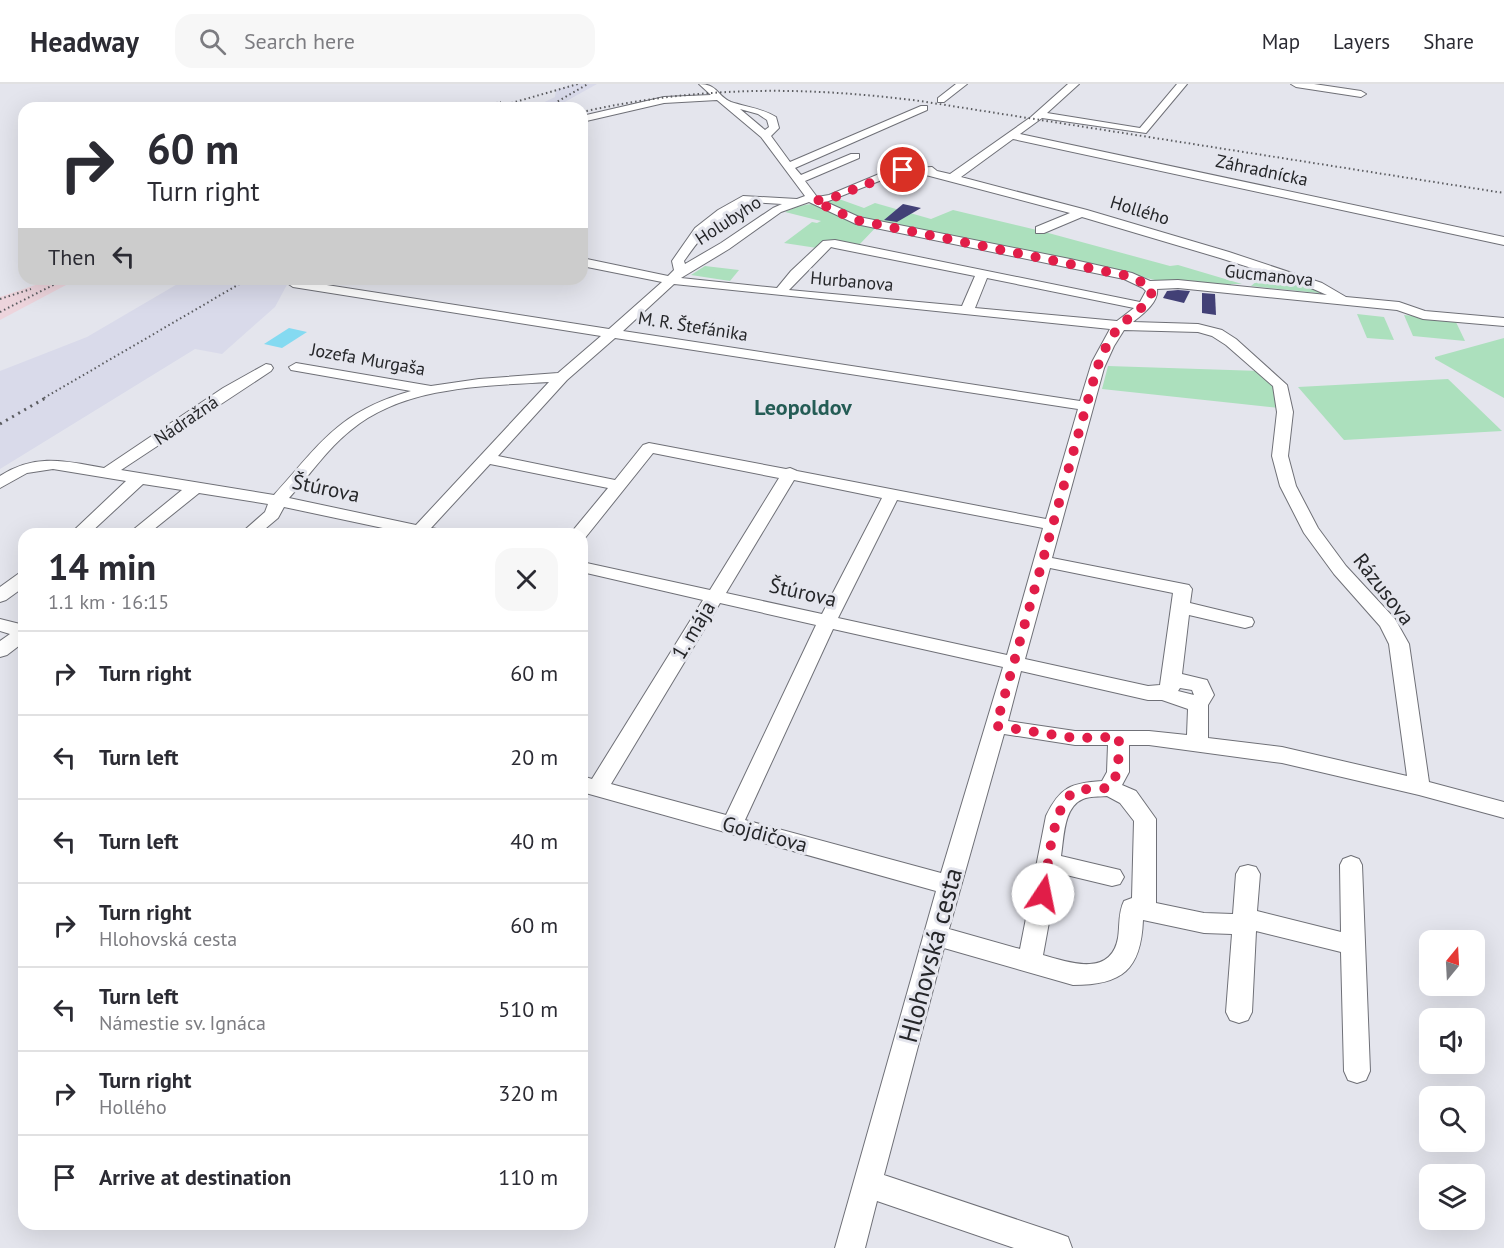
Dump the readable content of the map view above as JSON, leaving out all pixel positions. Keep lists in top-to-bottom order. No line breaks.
{"streets":{"street":["Záhradnícka","Hollého","Holubyho","Gucmanova","Hurbanova","M. R. Štefánika","Jozefa Murgaša","Nádražná","Štúrova","Rázusova","1. mája","Gojdičova","Hlohovská cesta"]},"crossings":[["Hollého","Holubyho"],["Hollého","Gucmanova"],["Holubyho","Hurbanova"],["Holubyho","M. R. Štefánika"],["Holubyho","Jozefa Murgaša"],["Hurbanova","Rázusova"],["Hurbanova","Hlohovská cesta"],["M. R. Štefánika","Hlohovská cesta"],["Jozefa Murgaša","Štúrova"],["Nádražná","Štúrova"],["Štúrova","1. mája"],["Štúrova","Hlohovská cesta"],["Rázusova","Hlohovská cesta"],["1. mája","Gojdičova"],["Gojdičova","Hlohovská cesta"]],"districts":["Leopoldov"],"north":"top","page":{"header":"Headway","search":"Search here","nav":["Map","Layers","Share"],"turn":["60 m","Turn right"],"then":"Then","heading":["14 min","1.1 km · 16:15"],"list":[{"name":"Turn right","value":"60 m"},{"name":"Turn left","value":"20 m"},{"name":"Turn left","value":"40 m"},{"name":"Turn right","note":"Hlohovská cesta","value":"60 m"},{"name":"Turn left","note":"Námestie sv. Ignáca","value":"510 m"},{"name":"Turn right","note":"Hollého","value":"320 m"},{"name":"Arrive at destination","value":"110 m"}]}}
